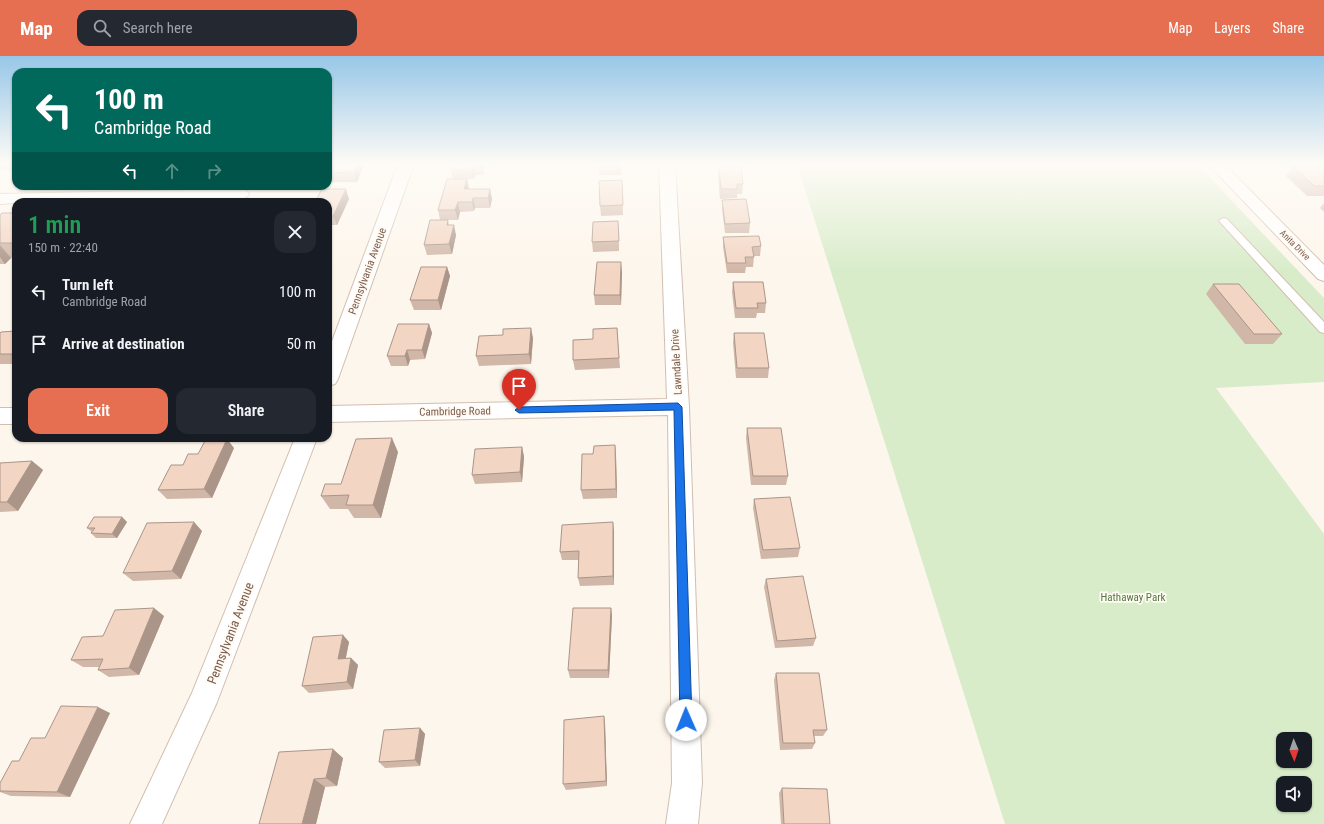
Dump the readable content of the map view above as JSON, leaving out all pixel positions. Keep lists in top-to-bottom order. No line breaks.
{"streets":{"street":["Anita Drive","Pennsylvania Avenue","Lawndale Drive","Cambridge Road"]},"crossings":[["Lawndale Drive","Cambridge Road"]],"parks":["Hathaway Park"],"north":"bottom","page":{"header":"Map","search":"Search here","nav":["Map","Layers","Share"],"turn":["100 m","Cambridge Road"],"heading":["1 min","150 m · 22:40"],"list":[{"name":"Turn left","note":"Cambridge Road","value":"100 m"},{"name":"Arrive at destination","value":"50 m"}],"buttons":["Exit","Share"]}}
